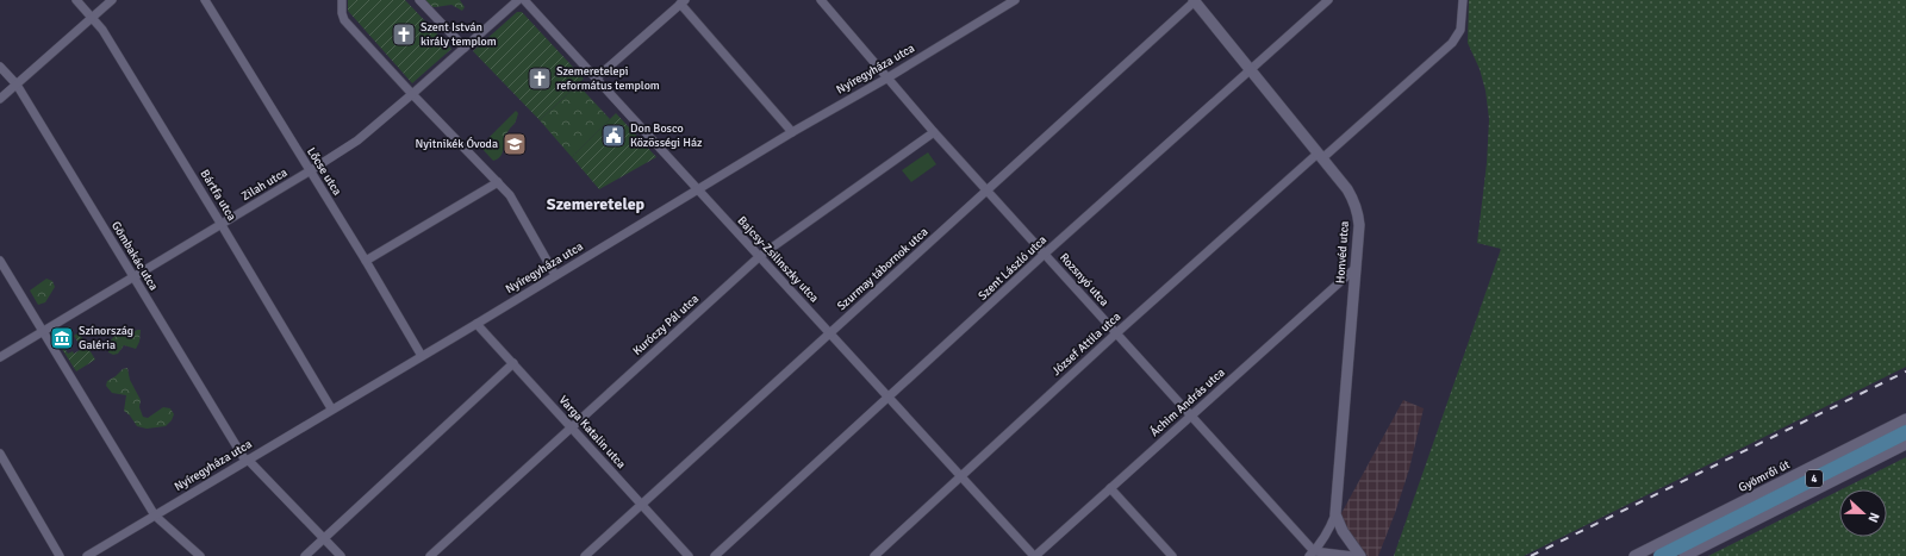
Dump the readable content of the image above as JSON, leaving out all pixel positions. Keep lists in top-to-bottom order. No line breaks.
{"streets":{"main road":["4"],"street":["Nyíregyháza utca","Lőcse utca","Zilah utca","Bártfa utca","Honvéd utca","Gömbakác utca","Bajcsy-Zsilinszky utca","Szent László utca","Szurmay tábornok utca","Rozsnyó utca","Kuróczy Pál utca","József Attila utca","Áchim András utca","Varga Katalin utca","Gyömrői út"]},"crossings":[["Nyíregyháza utca","Lőcse utca"],["Nyíregyháza utca","Bártfa utca"],["Nyíregyháza utca","Gömbakác utca"],["Nyíregyháza utca","Bajcsy-Zsilinszky utca"],["Nyíregyháza utca","Rozsnyó utca"],["Nyíregyháza utca","Varga Katalin utca"],["Lőcse utca","Zilah utca"],["Zilah utca","Bártfa utca"],["Zilah utca","Gömbakác utca"],["Honvéd utca","Szent László utca"],["Honvéd utca","Szurmay tábornok utca"],["Honvéd utca","József Attila utca"],["Honvéd utca","Áchim András utca"],["Bajcsy-Zsilinszky utca","Szent László utca"],["Bajcsy-Zsilinszky utca","Szurmay tábornok utca"],["Bajcsy-Zsilinszky utca","Kuróczy Pál utca"],["Bajcsy-Zsilinszky utca","József Attila utca"],["Bajcsy-Zsilinszky utca","Áchim András utca"],["Szent László utca","Rozsnyó utca"],["Szurmay tábornok utca","Rozsnyó utca"],["Szurmay tábornok utca","Varga Katalin utca"],["Rozsnyó utca","Kuróczy Pál utca"],["Rozsnyó utca","József Attila utca"],["Rozsnyó utca","Áchim András utca"],["Kuróczy Pál utca","Varga Katalin utca"]],"districts":["Szemeretelep"],"places":{"church":["Szent István király templom","Szemeretelepi református templom"],"public building":["Don Bosco Közösségi Ház"],"school or university":["Nyitnikék Óvoda"],"museum":["Színország Galéria"]},"north":"right"}
